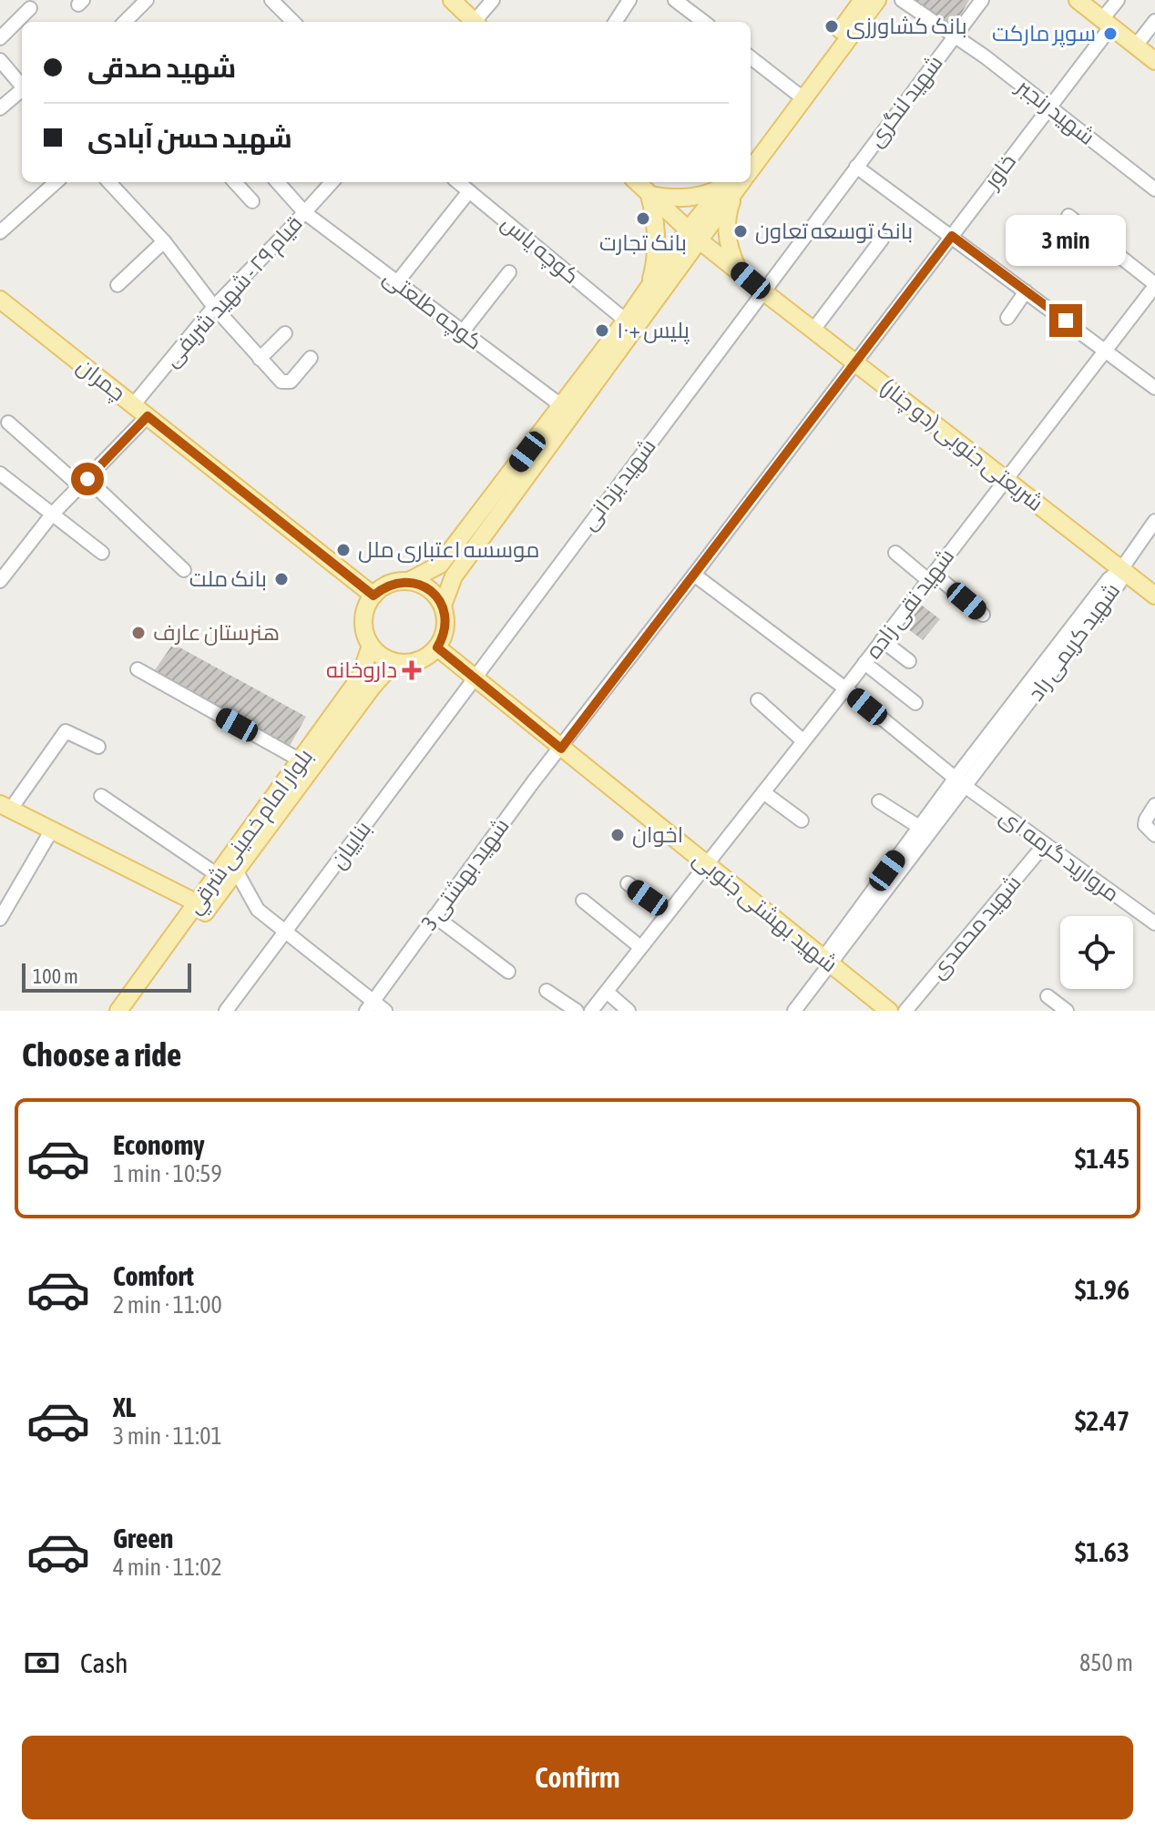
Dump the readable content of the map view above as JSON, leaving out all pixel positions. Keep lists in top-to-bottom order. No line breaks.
{"streets":{"main road":["چمران","شریعتی جنوبی (دو چنار)","بلوار امام خمینی شرقي","شهید بهشتی جنوبی"],"street":["شهید لنگری","شهید رنجبر","خاور","کوچه یاس","قیام ۲۹ - شهید شریفی","کوچه طلعتی","شهید یزدانی","شهید نقی زاده","شهید کریمی راد","بناییان","مروارید گرمه ای","شهید بهشتی 3","شهید محمدی"]},"crossings":[["شهید لنگری","شهید رنجبر"],["شهید لنگری","شریعتی جنوبی (دو چنار)"],["شهید لنگری","شهید یزدانی"],["شهید رنجبر","خاور"],["خاور","شریعتی جنوبی (دو چنار)"],["خاور","مروارید گرمه ای"],["خاور","شهید بهشتی 3"],["قیام ۲۹ - شهید شریفی","کوچه طلعتی"],["قیام ۲۹ - شهید شریفی","چمران"],["چمران","بلوار امام خمینی شرقي"],["چمران","شهید بهشتی جنوبی"],["شریعتی جنوبی (دو چنار)","شهید یزدانی"],["شریعتی جنوبی (دو چنار)","شهید نقی زاده"],["شریعتی جنوبی (دو چنار)","شهید کریمی راد"],["شهید یزدانی","بناییان"],["شهید یزدانی","شهید بهشتی جنوبی"],["شهید نقی زاده","مروارید گرمه ای"],["شهید نقی زاده","شهید بهشتی جنوبی"],["شهید کریمی راد","مروارید گرمه ای"],["شهید کریمی راد","شهید بهشتی جنوبی"],["بلوار امام خمینی شرقي","شهید بهشتی جنوبی"],["بناییان","شهید بهشتی جنوبی"],["مروارید گرمه ای","شهید بهشتی 3"],["مروارید گرمه ای","شهید محمدی"],["شهید بهشتی 3","شهید بهشتی جنوبی"]],"places":{"other":["بانک کشاورزی","سوپر مارکت","بانک تجارت","بانک توسعه تعاون","پلیس +۱۰","موسسه اعتباری ملل","بانک ملت","هنرستان عارف","اخوان"],"health":["داروخانه"]},"scale_bar":"100 m","page":{"banner":["شهید صدقی","شهید حسن آبادی"],"bubble":"3 min","scale":"100 m","heading":"Choose a ride","list":[{"name":"Economy","note":"1 min · 10:59","value":"$1.45"},{"name":"Comfort","note":"2 min · 11:00","value":"$1.96"},{"name":"XL","note":"3 min · 11:01","value":"$2.47"},{"name":"Green","note":"4 min · 11:02","value":"$1.63"}],"pay":["Cash","850 m"],"buttons":"Confirm"}}
